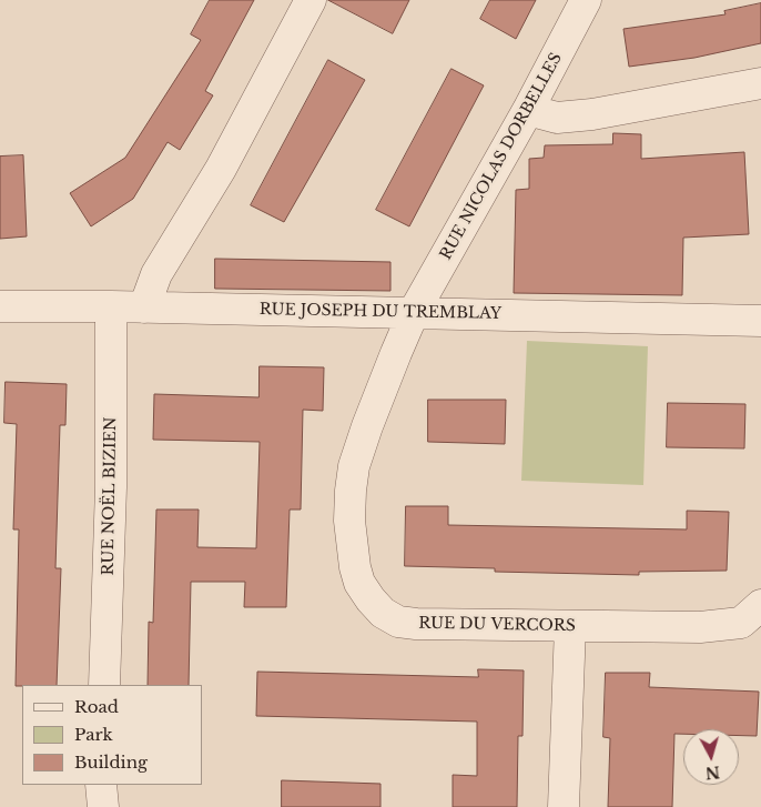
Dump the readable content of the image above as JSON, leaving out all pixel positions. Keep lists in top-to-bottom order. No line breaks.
{"streets":{"street":["RUE NICOLAS DORBELLES","RUE JOSEPH DU TREMBLAY","RUE NOËL BIZIEN","RUE DU VERCORS"]},"crossings":[["RUE NICOLAS DORBELLES","RUE JOSEPH DU TREMBLAY"],["RUE NICOLAS DORBELLES","RUE DU VERCORS"],["RUE JOSEPH DU TREMBLAY","RUE NOËL BIZIEN"],["RUE JOSEPH DU TREMBLAY","RUE DU VERCORS"]],"legend":["Road","Park","Building"],"north":"bottom"}
